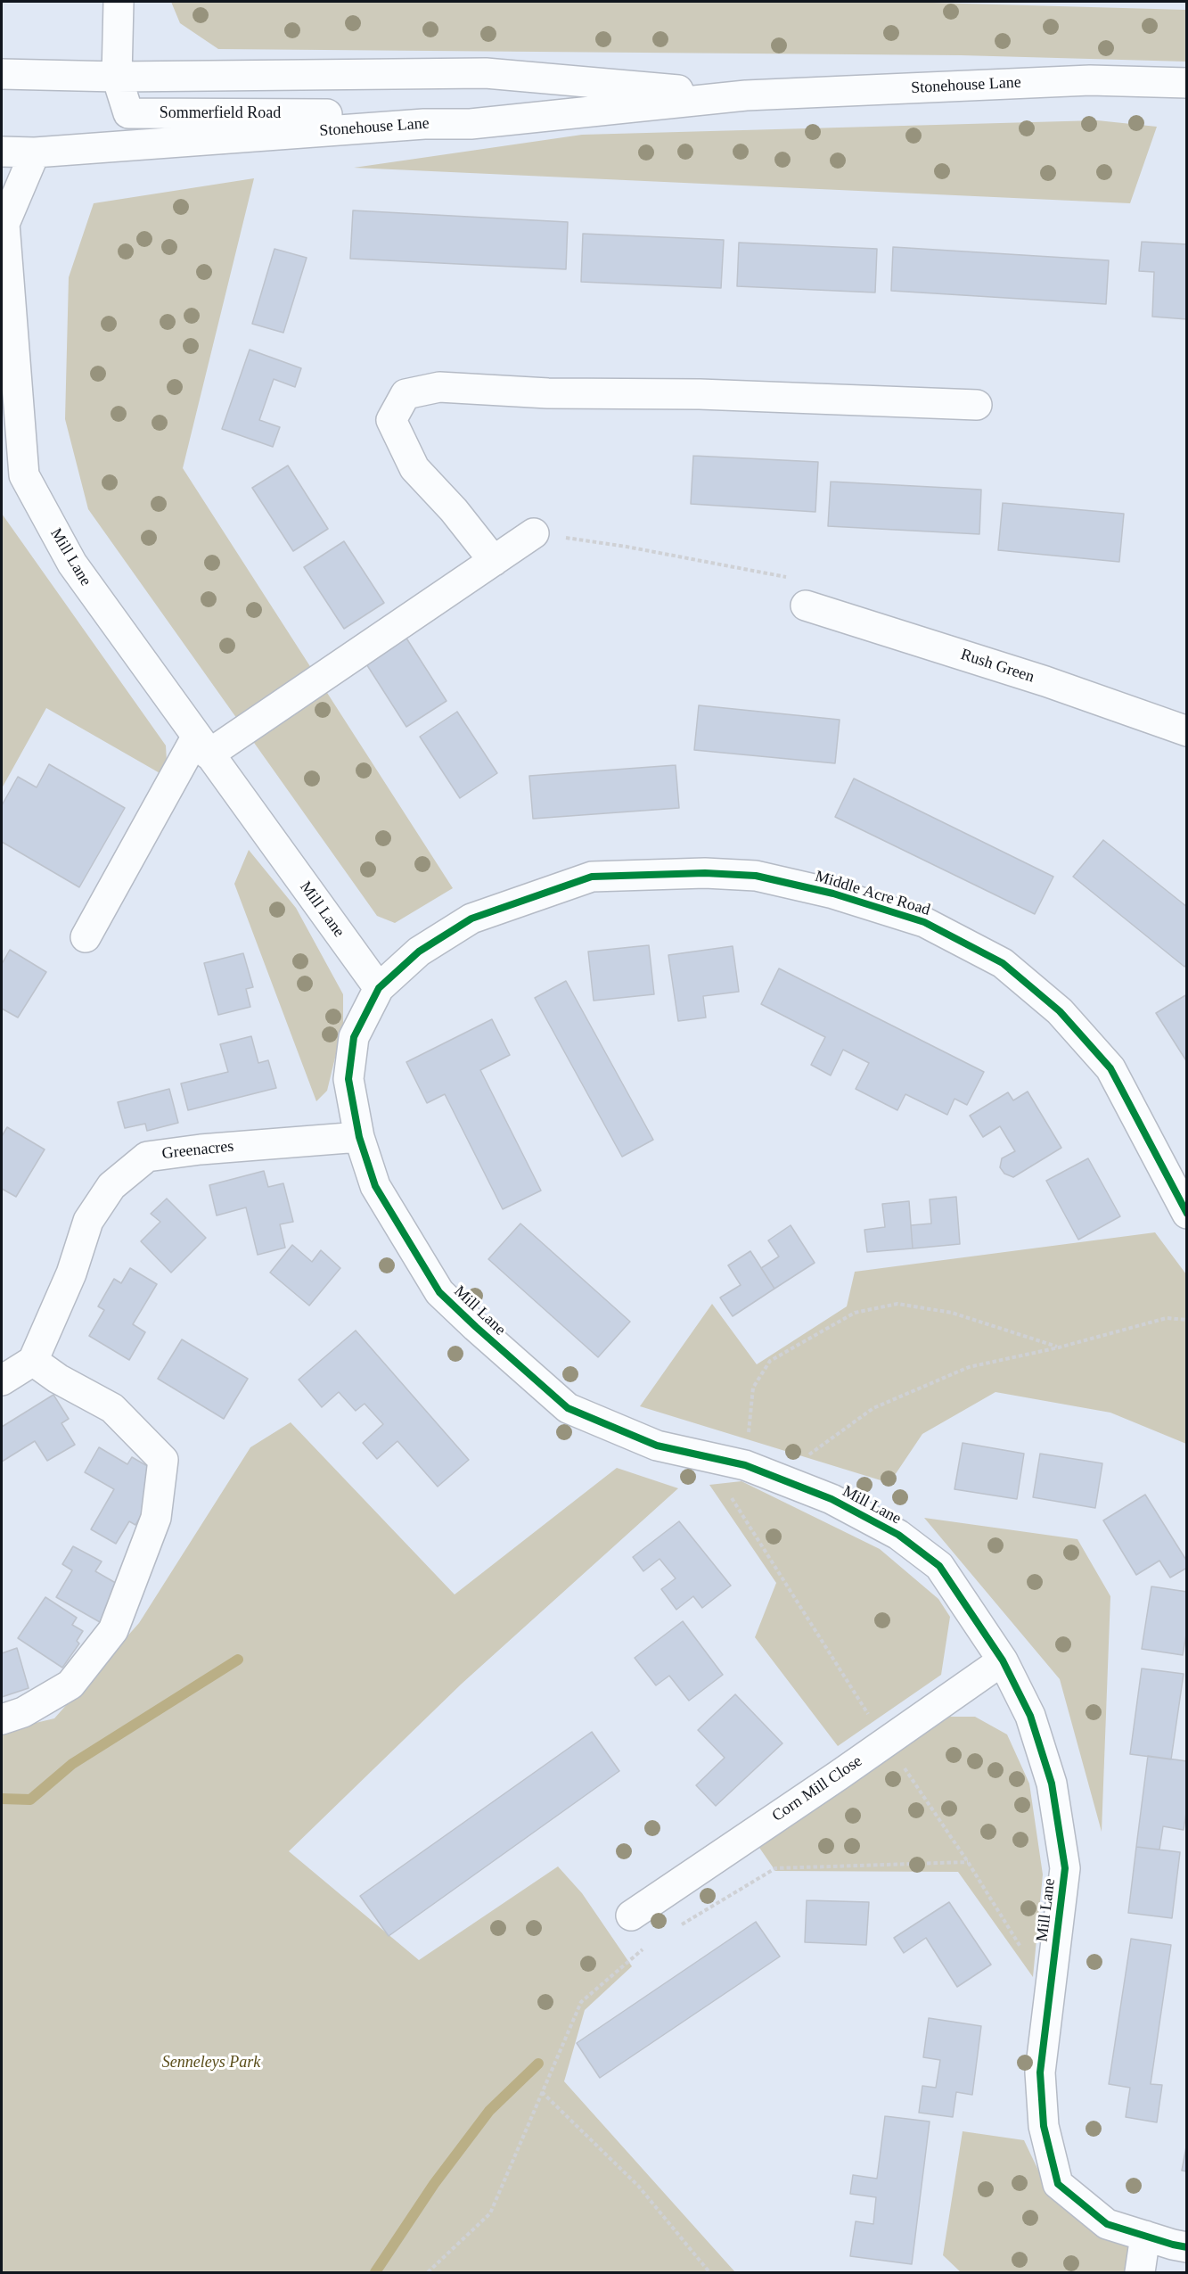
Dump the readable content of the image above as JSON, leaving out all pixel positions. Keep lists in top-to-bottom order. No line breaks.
{"streets":{"street":["Stonehouse Lane","Sommerfield Road","Mill Lane","Rush Green","Middle Acre Road","Greenacres","Corn Mill Close"]},"crossings":[["Stonehouse Lane","Sommerfield Road"],["Stonehouse Lane","Mill Lane"],["Mill Lane","Middle Acre Road"],["Mill Lane","Greenacres"],["Mill Lane","Corn Mill Close"]],"parks":["Senneleys Park"]}
